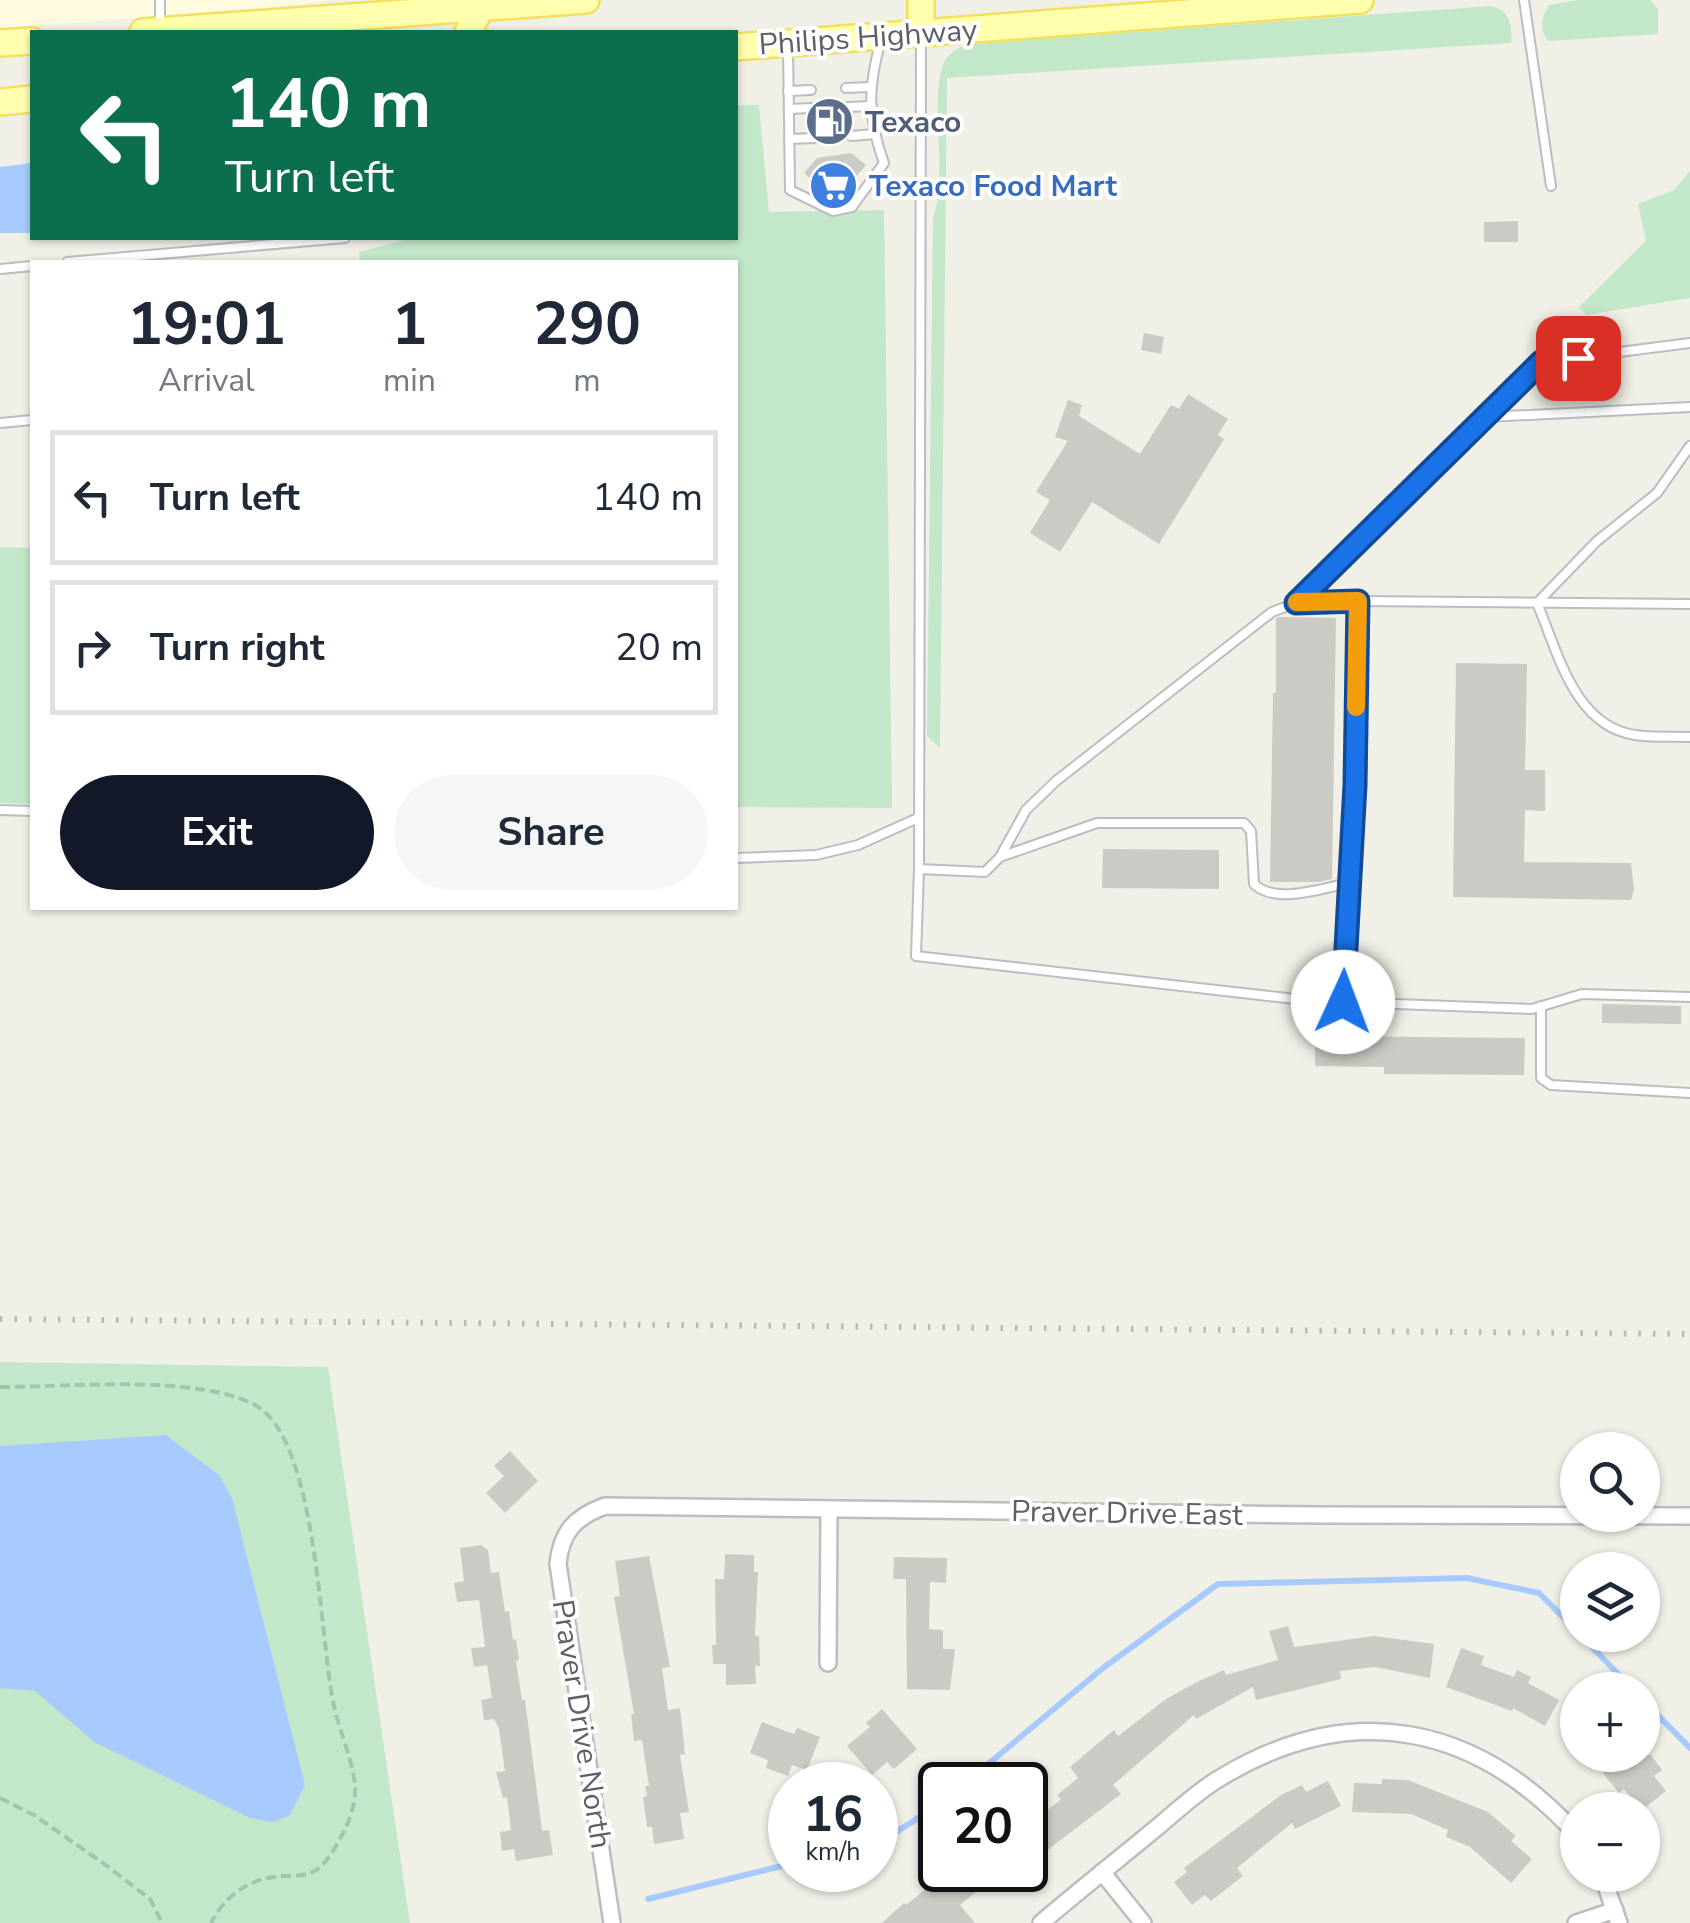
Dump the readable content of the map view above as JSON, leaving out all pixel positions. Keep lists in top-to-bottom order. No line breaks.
{"streets":{"main road":["Philips Highway"],"street":["Praver Drive East","Praver Drive North"]},"crossings":[["Praver Drive East","Praver Drive North"]],"places":{"fuel station":["Texaco"],"supermarket":["Texaco Food Mart"]},"page":{"turn":["140 m","Turn left"],"eta":["19:01","Arrival","1","min","290","m"],"list":[{"name":"Turn left","value":"140 m"},{"name":"Turn right","value":"20 m"}],"buttons":["Exit","Share"],"map_buttons":["+","−"],"speed":"16 km/h","limit":"20"}}
